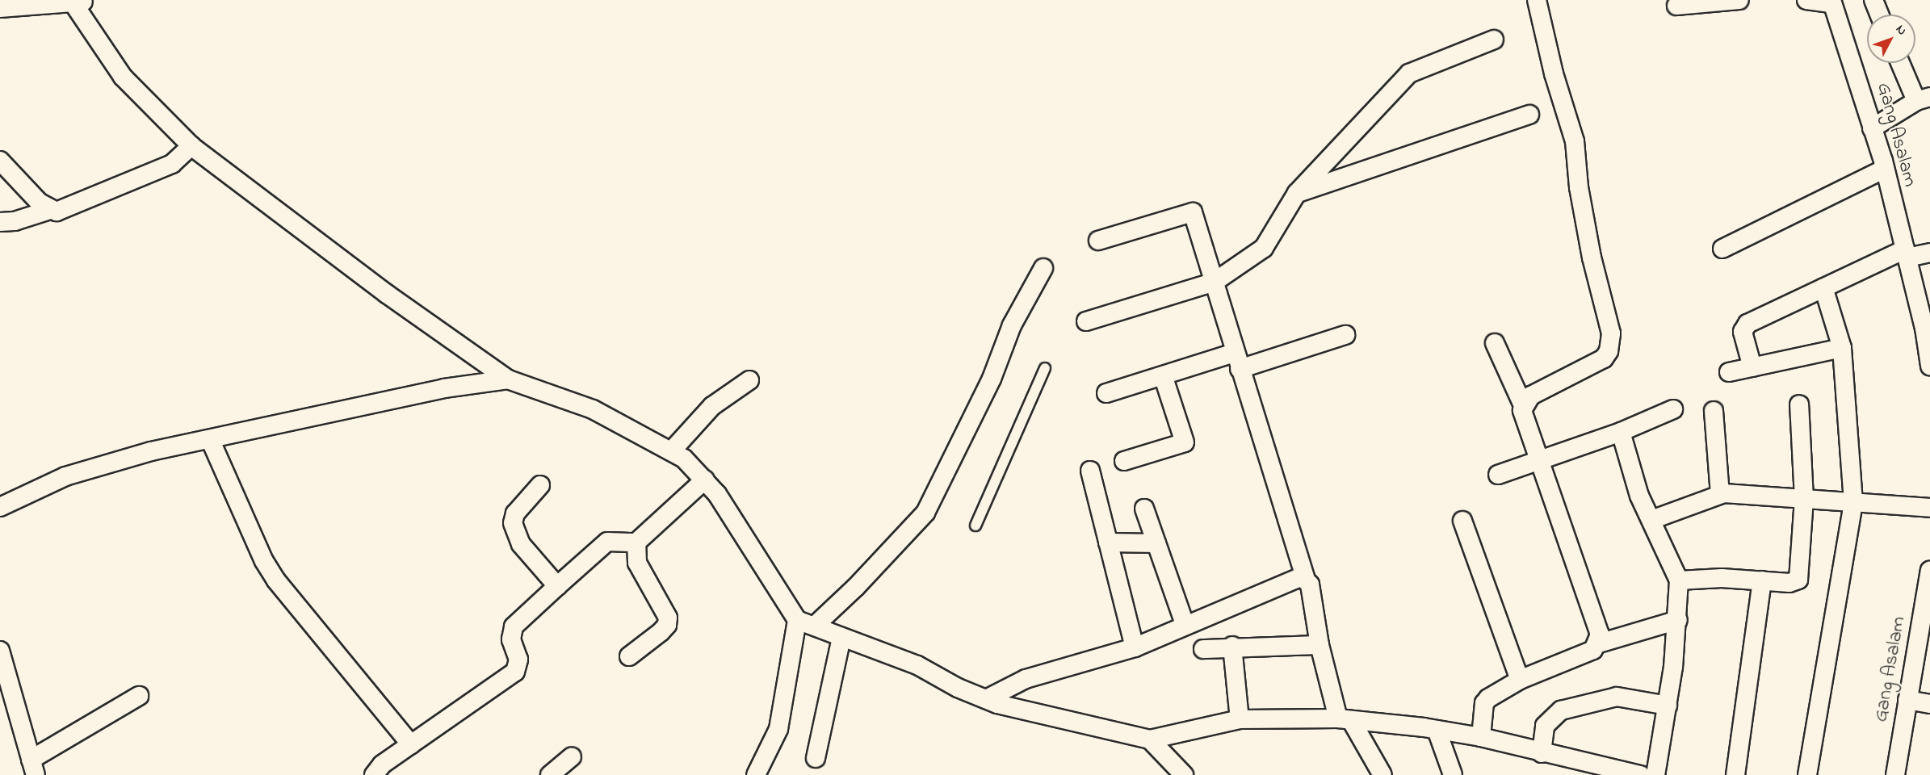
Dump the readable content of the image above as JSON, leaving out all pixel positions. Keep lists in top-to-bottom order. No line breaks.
{"streets":{"street":["Gang Asalam"]},"north":"top right"}
